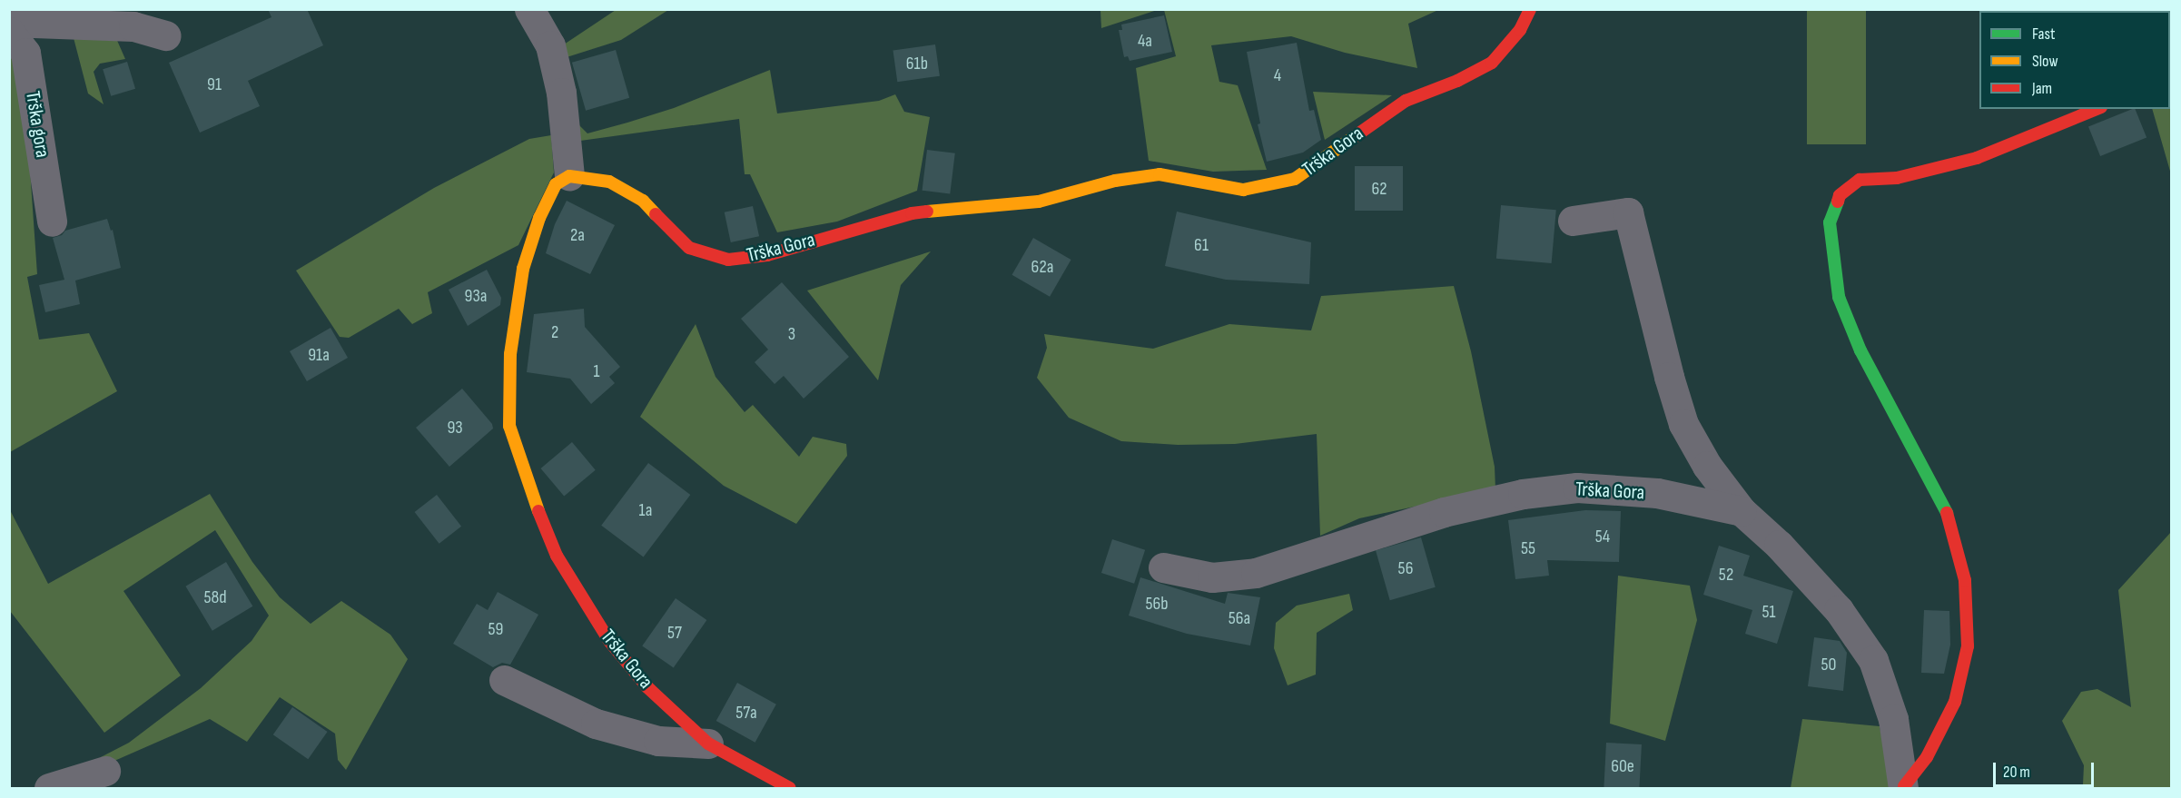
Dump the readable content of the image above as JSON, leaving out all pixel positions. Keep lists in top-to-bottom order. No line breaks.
{"streets":{"street":["Trška gora","Trška Gora"]},"house_numbers":["4a","61b","4","91","62","2a","61","62a","93a","2","3","91a","1","93","1a","54","55","56","52","58d","56b","51","56a","59","57","50","57a","60e"],"legend":["Fast","Slow","Jam"],"scale_bar":"20 m"}
